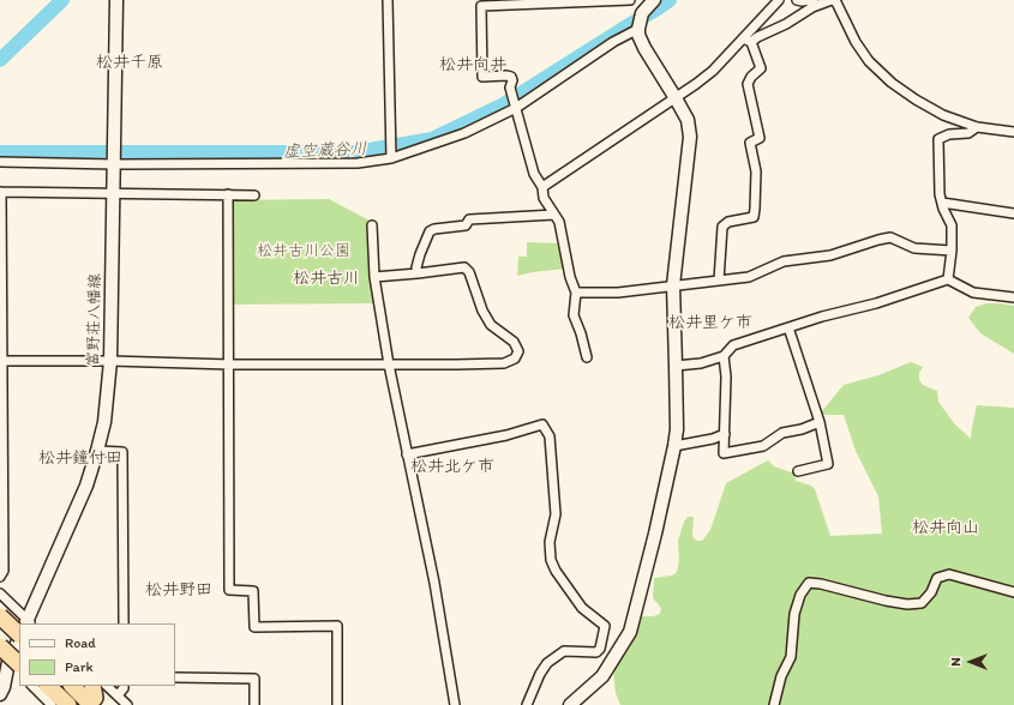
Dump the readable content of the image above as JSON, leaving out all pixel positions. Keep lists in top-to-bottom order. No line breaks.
{"streets":{"street":["富野荘八幡線"]},"districts":["松井千原","松井向井","松井古川","松井里ケ市","松井鐘付田","松井北ケ市","松井向山","松井野田"],"water":["虚空蔵谷川"],"parks":["松井古川公園"],"legend":["Road","Park"],"north":"left"}
